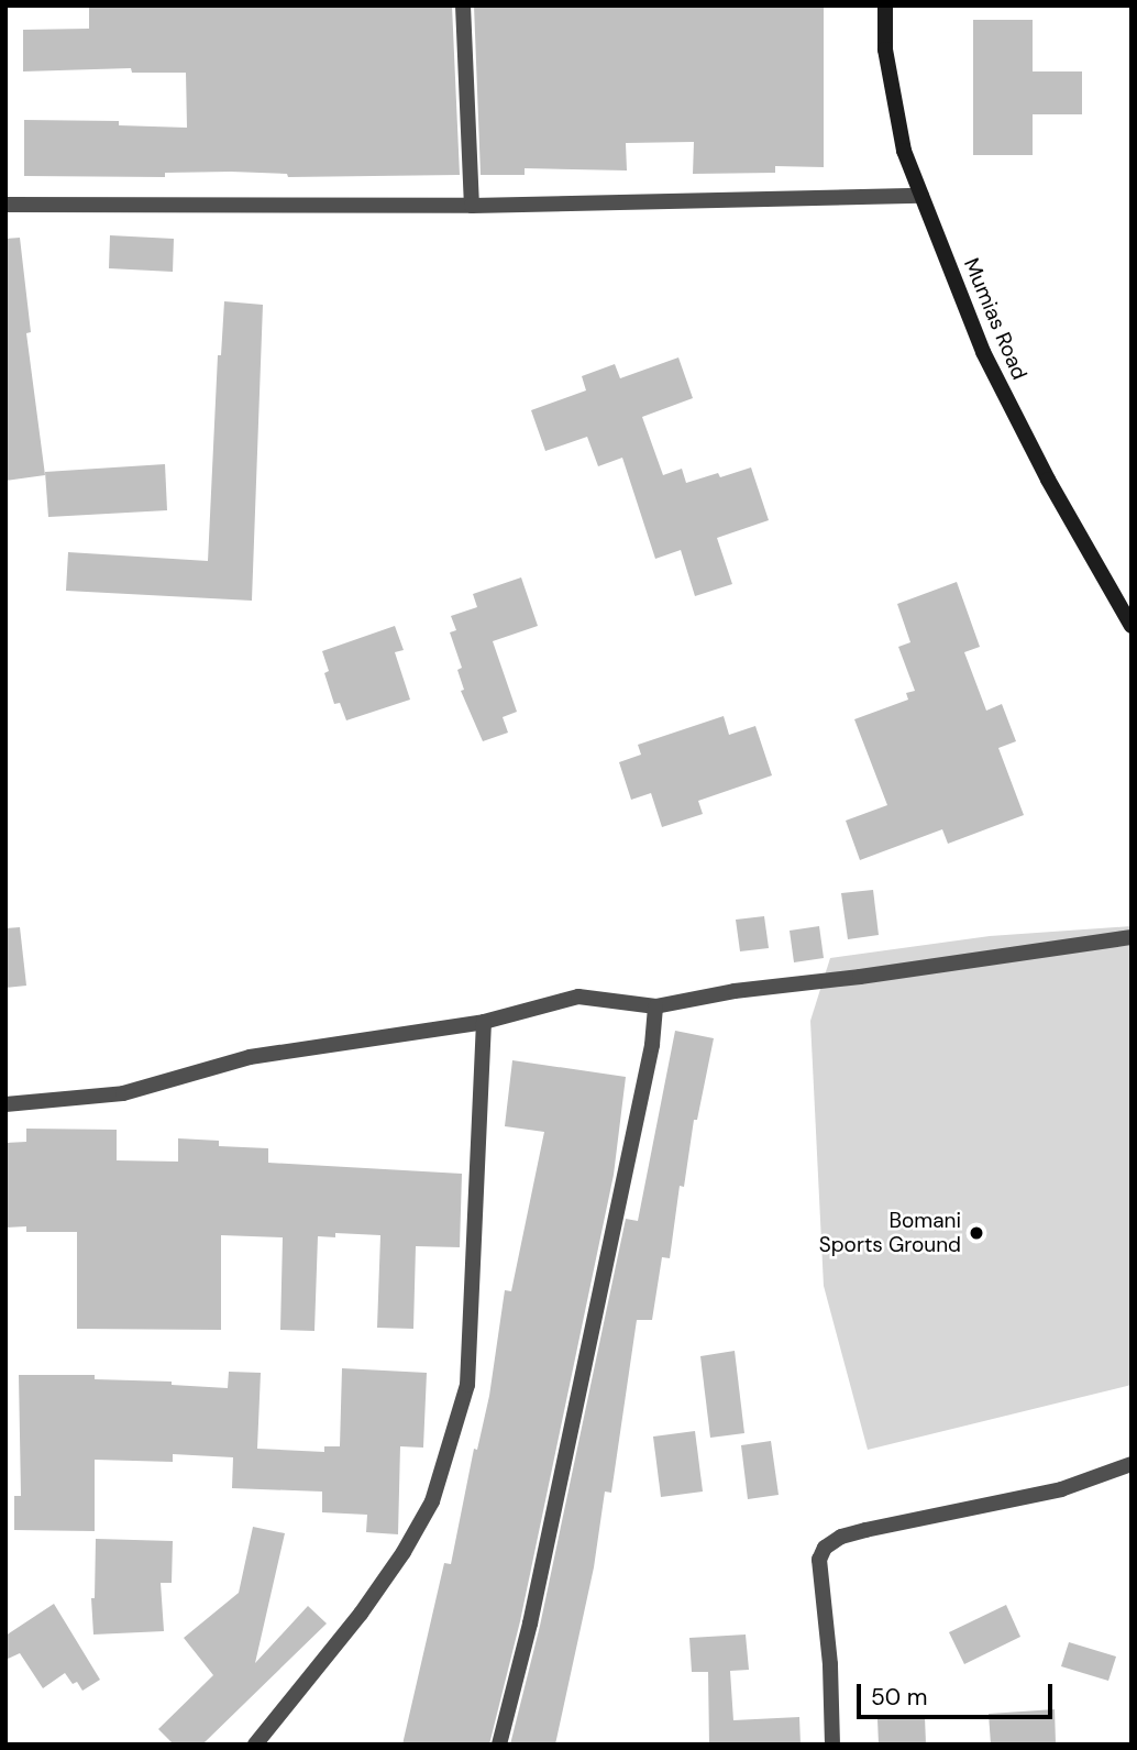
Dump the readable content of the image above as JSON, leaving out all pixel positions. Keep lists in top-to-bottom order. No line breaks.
{"streets":{"street":["Mumias Road"]},"places":["Bomani Sports Ground"],"scale_bar":"50 m"}
